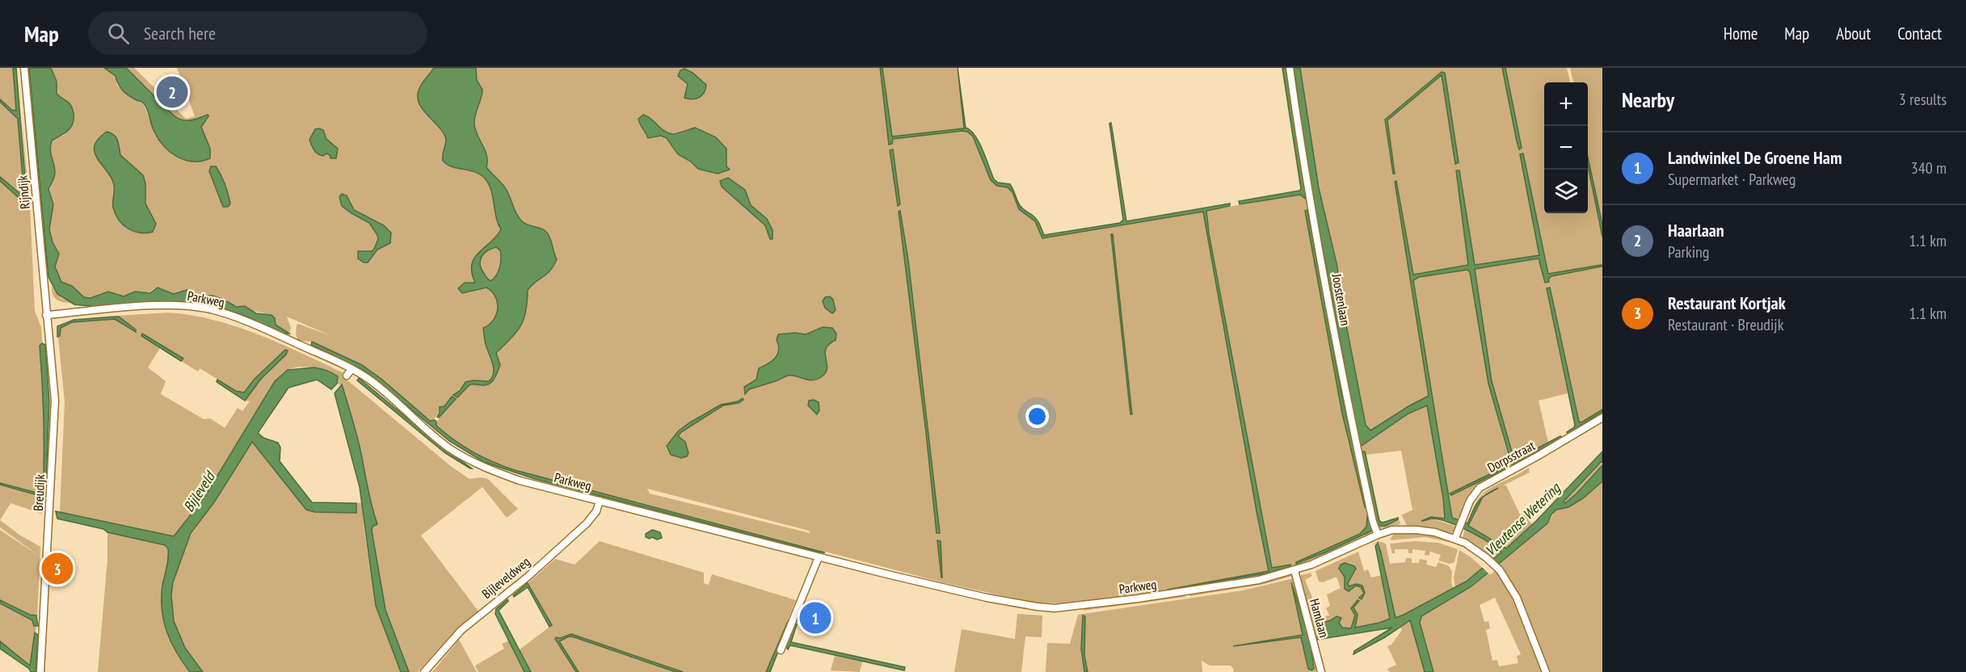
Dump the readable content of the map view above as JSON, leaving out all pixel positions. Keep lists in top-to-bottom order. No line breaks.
{"streets":{"street":["Rijndijk","Parkweg","Joostenlaan","Dorpsstraat","Breudijk","Bijleveldweg","Hamlaan"]},"crossings":[["Rijndijk","Parkweg"],["Rijndijk","Breudijk"],["Parkweg","Joostenlaan"],["Parkweg","Dorpsstraat"],["Parkweg","Breudijk"],["Parkweg","Bijleveldweg"],["Parkweg","Hamlaan"]],"water":["Bijleveld","Vleutense Wetering"],"page":{"header":"Map","search":"Search here","nav":["Home","Map","About","Contact"],"heading":["Nearby","3 results"],"pins":["2","3","1"],"map_buttons":["+","−"],"list":[{"mark":"1","name":"Landwinkel De Groene Ham","note":"Supermarket · Parkweg","value":"340 m"},{"mark":"2","name":"Haarlaan","note":"Parking","value":"1.1 km"},{"mark":"3","name":"Restaurant Kortjak","note":"Restaurant · Breudijk","value":"1.1 km"}]}}
